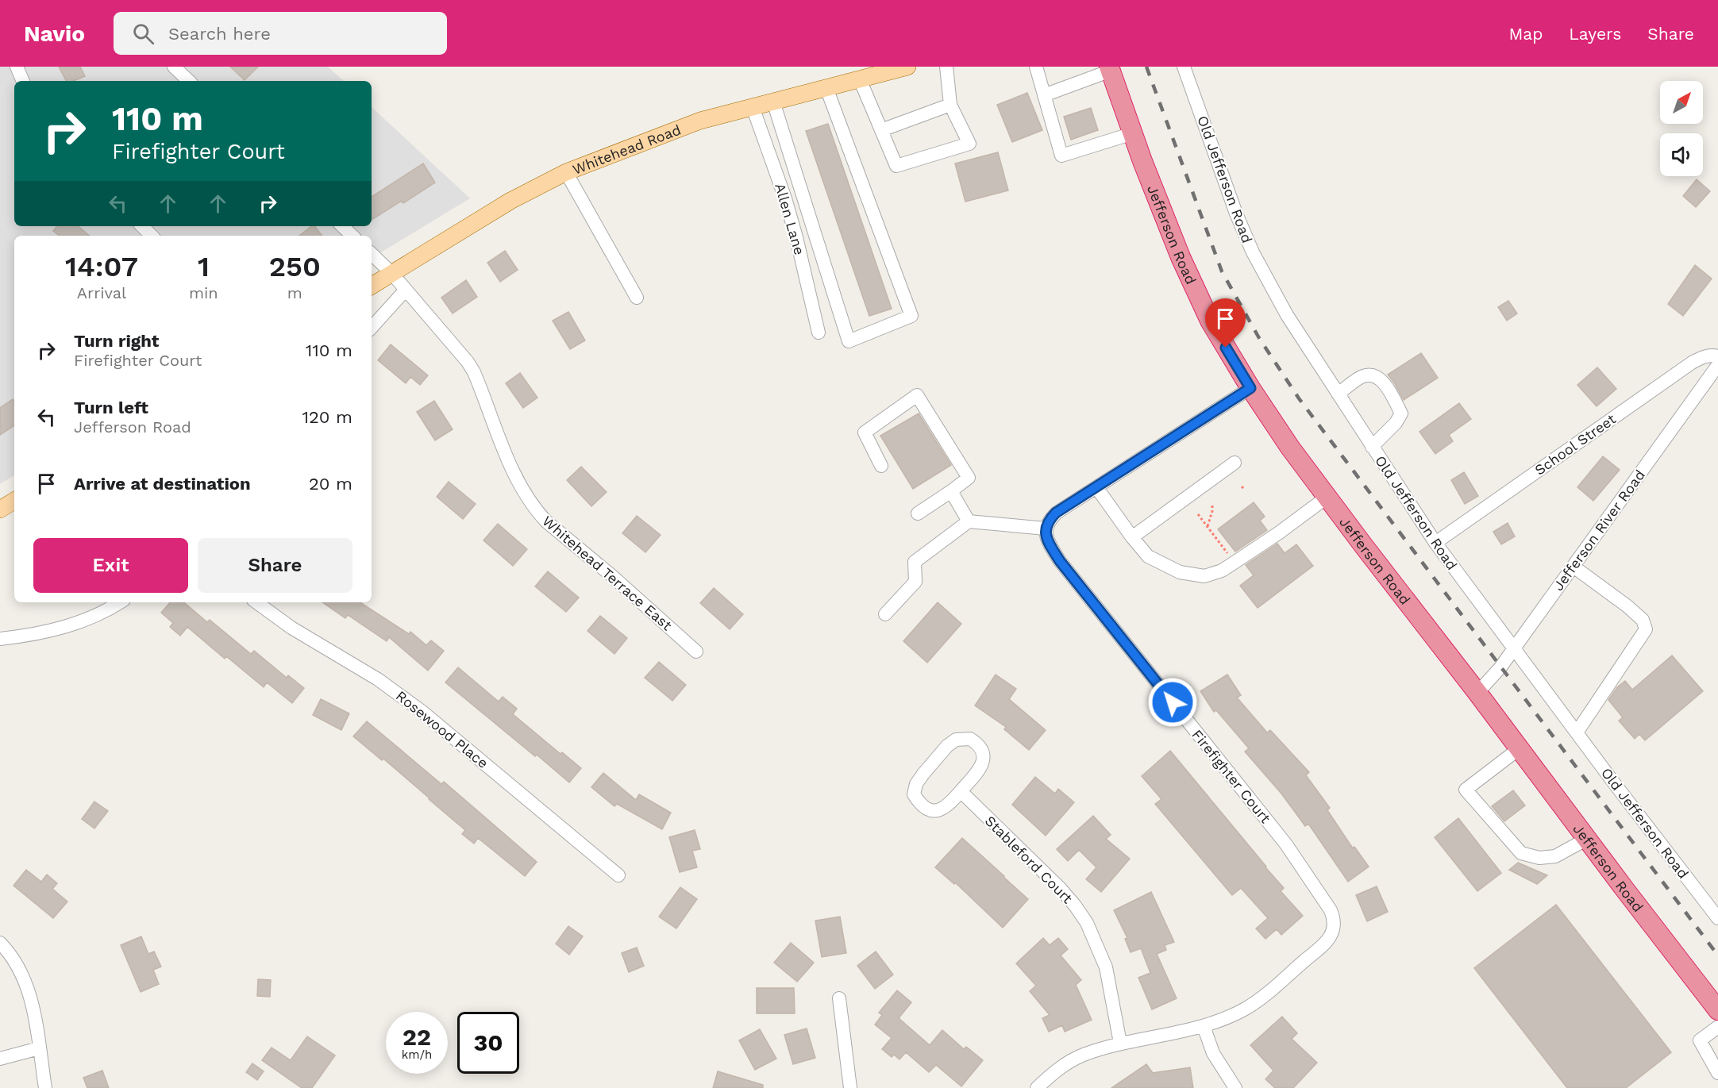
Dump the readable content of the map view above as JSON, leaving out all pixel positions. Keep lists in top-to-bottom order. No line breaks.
{"streets":{"highway":["Jefferson Road"],"main road":["Whitehead Road"],"street":["Old Jefferson Road","Allen Lane","School Street","Jefferson River Road","Whitehead Terrace East","Rosewood Place","Firefighter Court","Stableford Court"]},"crossings":[["Whitehead Road","Allen Lane"],["Whitehead Road","Whitehead Terrace East"],["Old Jefferson Road","School Street"],["Old Jefferson Road","Jefferson River Road"],["Jefferson Road","Jefferson River Road"],["Firefighter Court","Stableford Court"]],"north":"top right","page":{"header":"Navio","search":"Search here","nav":["Map","Layers","Share"],"turn":["110 m","Firefighter Court"],"eta":["14:07","Arrival","1","min","250","m"],"list":[{"name":"Turn right","note":"Firefighter Court","value":"110 m"},{"name":"Turn left","note":"Jefferson Road","value":"120 m"},{"name":"Arrive at destination","value":"20 m"}],"buttons":["Exit","Share"],"speed":"22 km/h","limit":"30"}}
